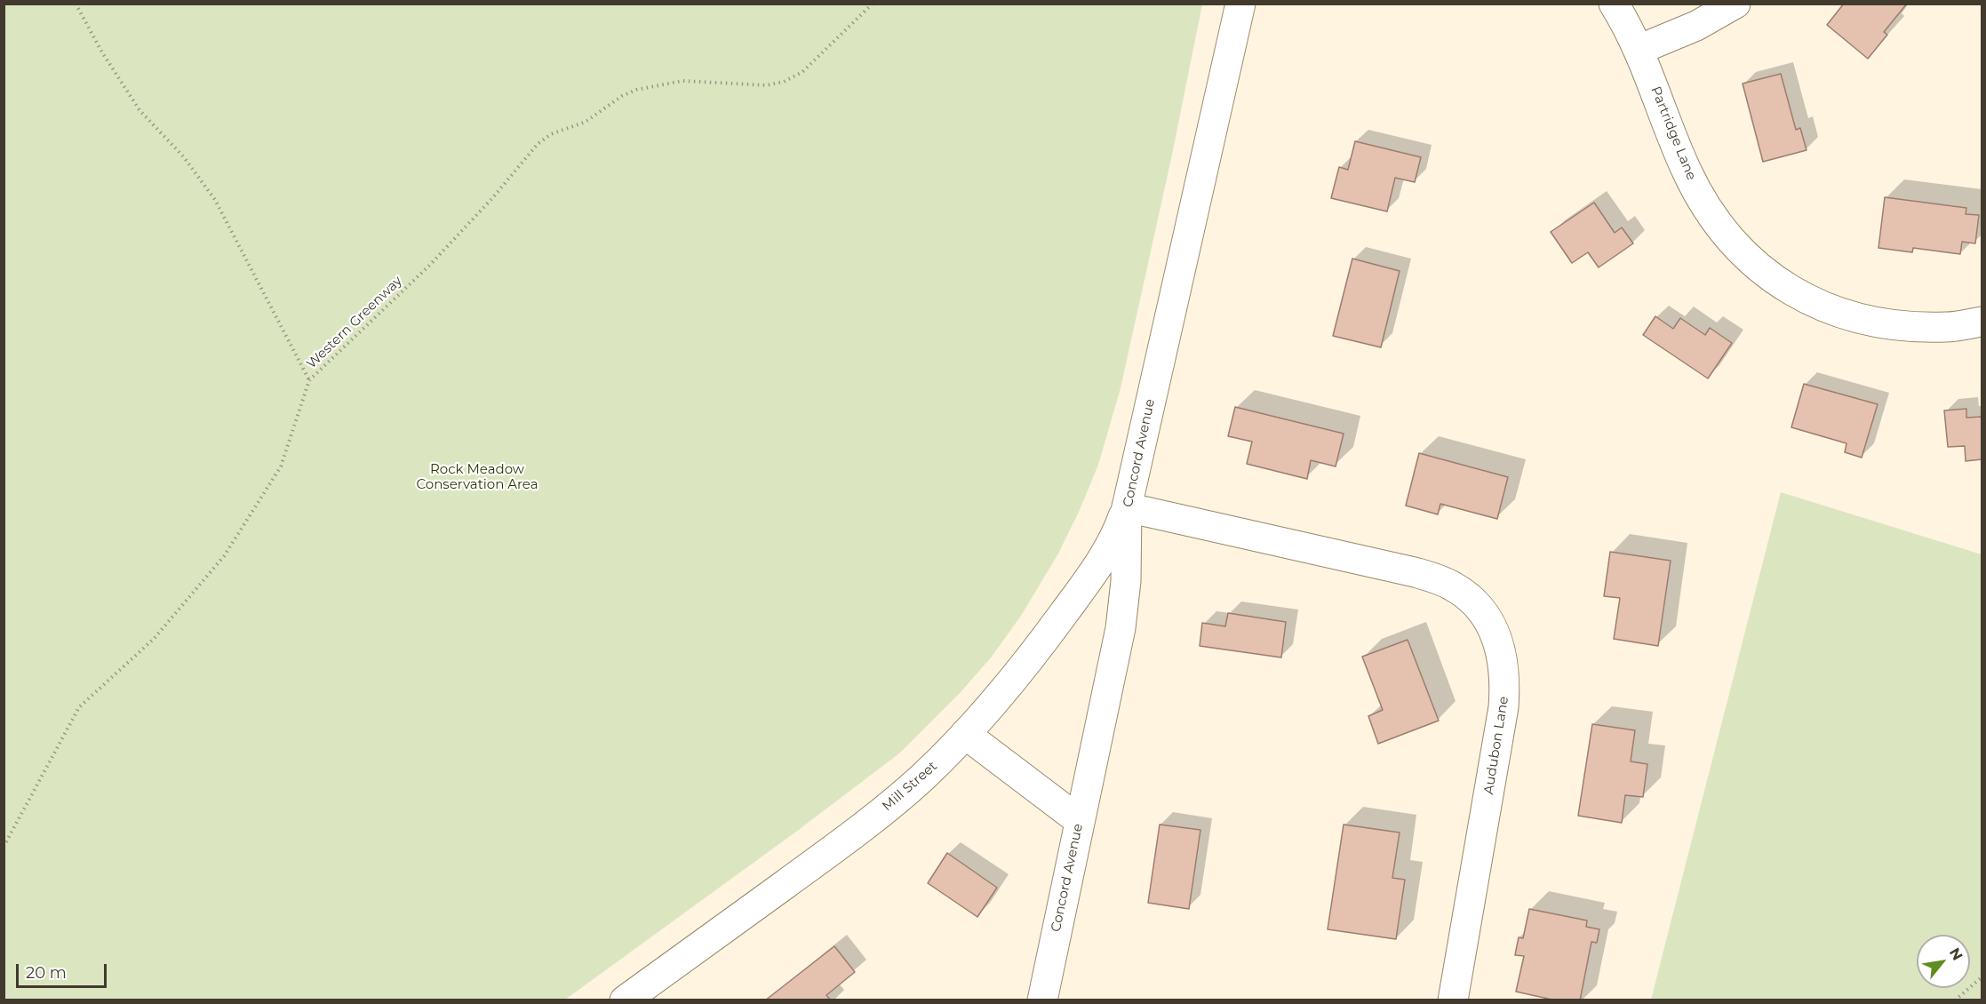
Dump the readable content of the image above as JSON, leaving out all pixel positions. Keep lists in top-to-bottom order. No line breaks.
{"streets":{"main road":["Partridge Lane","Concord Avenue","Audubon Lane","Mill Street"],"path":["Western Greenway"]},"crossings":[["Concord Avenue","Audubon Lane"],["Concord Avenue","Mill Street"],["Audubon Lane","Mill Street"]],"parks":["Rock Meadow Conservation Area"],"scale_bar":"20 m","north":"top right"}
